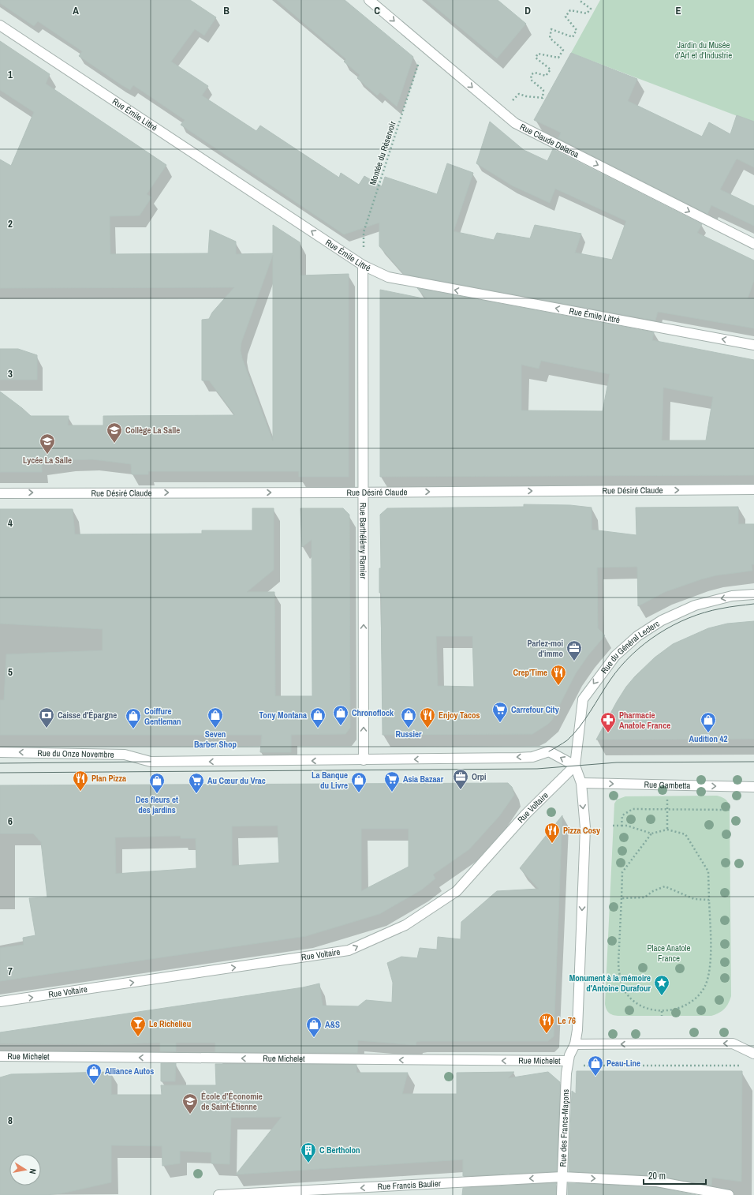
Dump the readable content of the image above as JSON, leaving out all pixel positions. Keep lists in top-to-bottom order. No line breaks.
{"streets":{"street":["Rue Émile Littré","Rue Claude Delaroa","Rue Désiré Claude","Rue Barthélémy Ramier","Rue du Général Leclerc","Rue du Onze Novembre","Rue Gambetta","Rue Voltaire","Rue Michelet","Rue des Francs-Maçons","Rue Francis Baulier"],"path":["Montée du Réservoir"]},"crossings":[["Rue Émile Littré","Montée du Réservoir"],["Rue Émile Littré","Rue Barthélémy Ramier"],["Rue Claude Delaroa","Montée du Réservoir"],["Montée du Réservoir","Rue Barthélémy Ramier"],["Rue Désiré Claude","Rue Barthélémy Ramier"],["Rue Barthélémy Ramier","Rue du Onze Novembre"],["Rue du Général Leclerc","Rue du Onze Novembre"],["Rue du Général Leclerc","Rue Voltaire"],["Rue du Onze Novembre","Rue Voltaire"],["Rue Michelet","Rue des Francs-Maçons"],["Rue des Francs-Maçons","Rue Francis Baulier"]],"one_way":["Rue Émile Littré","Rue Claude Delaroa","Rue Désiré Claude","Rue Barthélémy Ramier","Rue du Général Leclerc","Rue du Onze Novembre","Rue Gambetta","Rue Voltaire","Rue Michelet"],"parks":["Jardin du Musée d'Art et d'Industrie","Place Anatole France"],"places":{"school or university":["Collège La Salle","Lycée La Salle","École d’Économie de Saint-Étienne"],"office":["Parlez-moi d'immo","Orpi"],"restaurant":["Crep'Time","Enjoy Tacos","Plan Pizza","Pizza Cosy","Le 76"],"supermarket":["Carrefour City","Asia Bazaar","Au Cœur du Vrac"],"shop":["Chronoflock","Seven Barber Shop","Tony Montana","Russier","Coiffure Gentleman","Audition 42","La Banque du Livre","Des fleurs et des jardins","A&S","Peau-Line","Alliance Autos"],"bank":["Caisse d'Épargne"],"pharmacy":["Pharmacie Anatole France"],"place":["Monument à la mémoire d'Antoine Durafour"],"bar":["Le Richelieu"],"building":["C Bertholon"]},"scale_bar":"20 m","north":"right","grid":{"columns":["A","B","C","D","E"],"rows":["1","2","3","4","5","6","7","8"]}}
